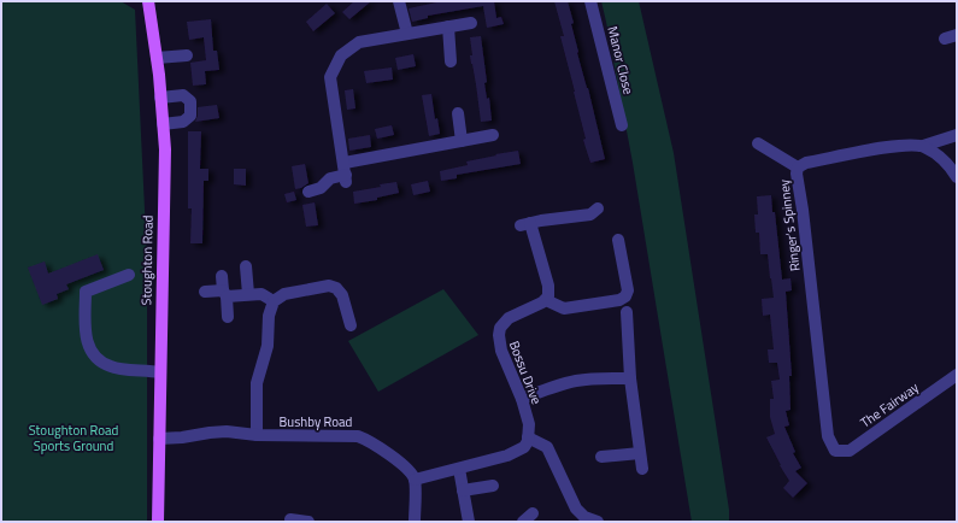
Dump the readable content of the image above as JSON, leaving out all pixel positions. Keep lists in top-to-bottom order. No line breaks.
{"streets":{"main road":["Stoughton Road"],"street":["Manor Close","Ringer's Spinney","Bossu Drive","The Fairway","Bushby Road"]},"crossings":[["Ringer's Spinney","The Fairway"],["Stoughton Road","Bushby Road"]],"parks":["Stoughton Road Sports Ground"]}
